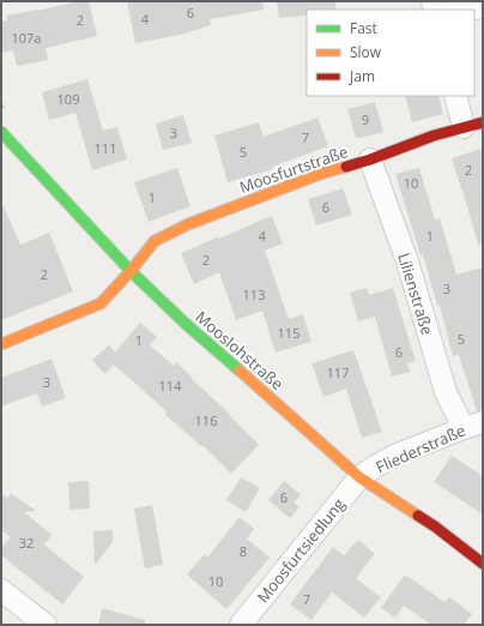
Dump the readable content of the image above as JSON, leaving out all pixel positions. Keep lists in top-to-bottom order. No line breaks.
{"streets":{"street":["Moosfurtstraße","Lilienstraße","Mooslohstraße","Fliederstraße","Moosfurtsiedlung"]},"crossings":[["Moosfurtstraße","Lilienstraße"],["Moosfurtstraße","Mooslohstraße"],["Lilienstraße","Fliederstraße"],["Mooslohstraße","Fliederstraße"],["Mooslohstraße","Moosfurtsiedlung"],["Fliederstraße","Moosfurtsiedlung"]],"house_numbers":["6","4","2","107a","109","9","3","7","111","5","2","10","1","6","4","1","2","2","3","113","115","5","1","6","117","3","114","116","6","32","8","10","7"],"legend":["Fast","Slow","Jam"]}
